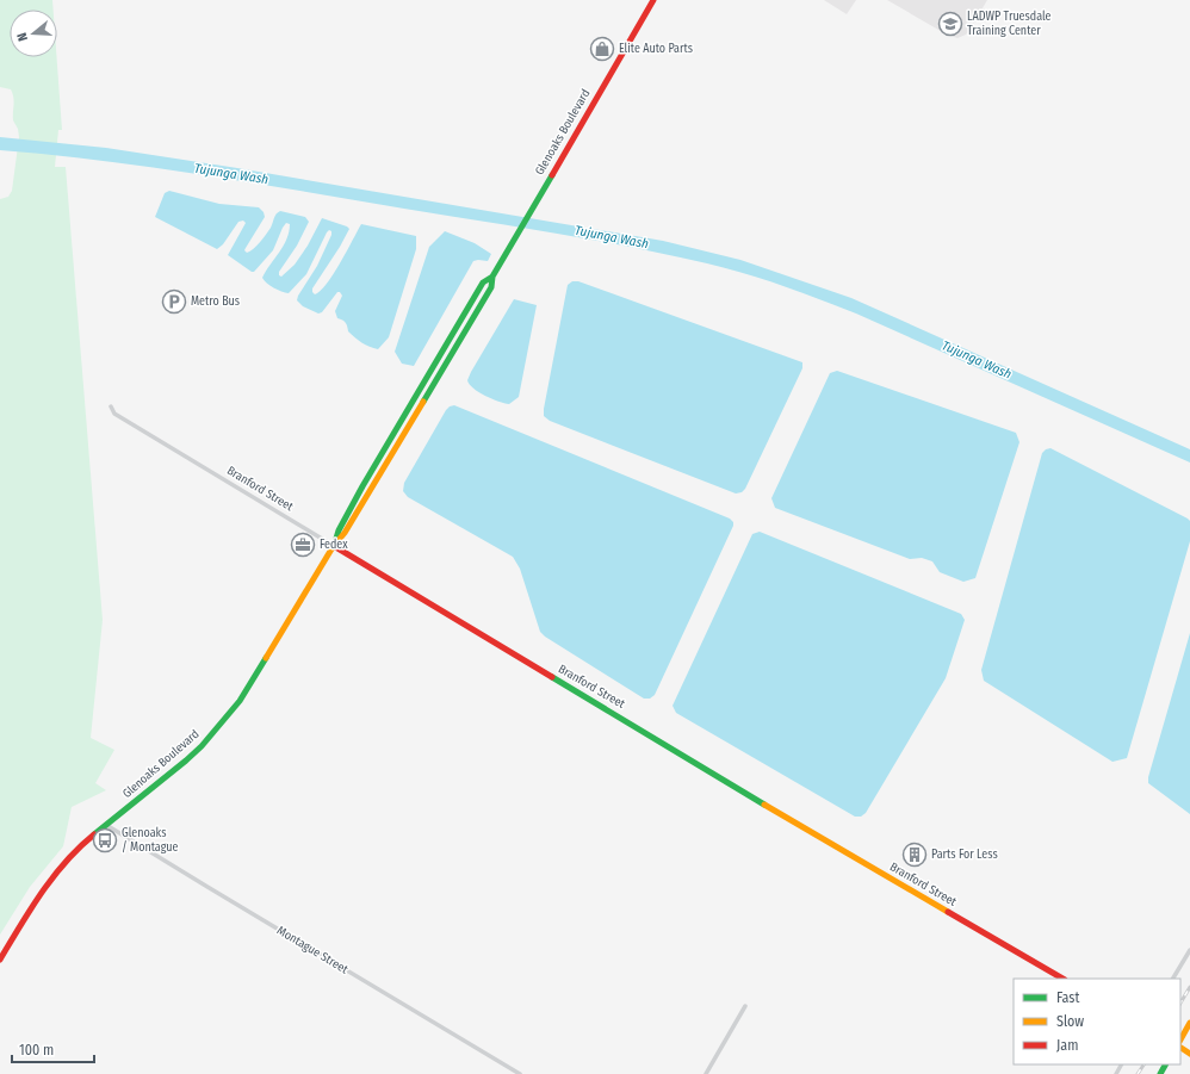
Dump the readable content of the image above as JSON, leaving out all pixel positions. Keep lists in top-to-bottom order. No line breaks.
{"streets":{"main road":["Glenoaks Boulevard","Branford Street"],"street":["Montague Street"]},"crossings":[["Glenoaks Boulevard","Branford Street"],["Glenoaks Boulevard","Montague Street"]],"water":["Tujunga Wash"],"places":{"school or university":["LADWP Truesdale Training Center"],"shop":["Elite Auto Parts"],"parking":["Metro Bus"],"office":["Fedex"],"bus stop":["Glenoaks / Montague"],"building":["Parts For Less"]},"legend":["Fast","Slow","Jam"],"scale_bar":"100 m","north":"left"}
